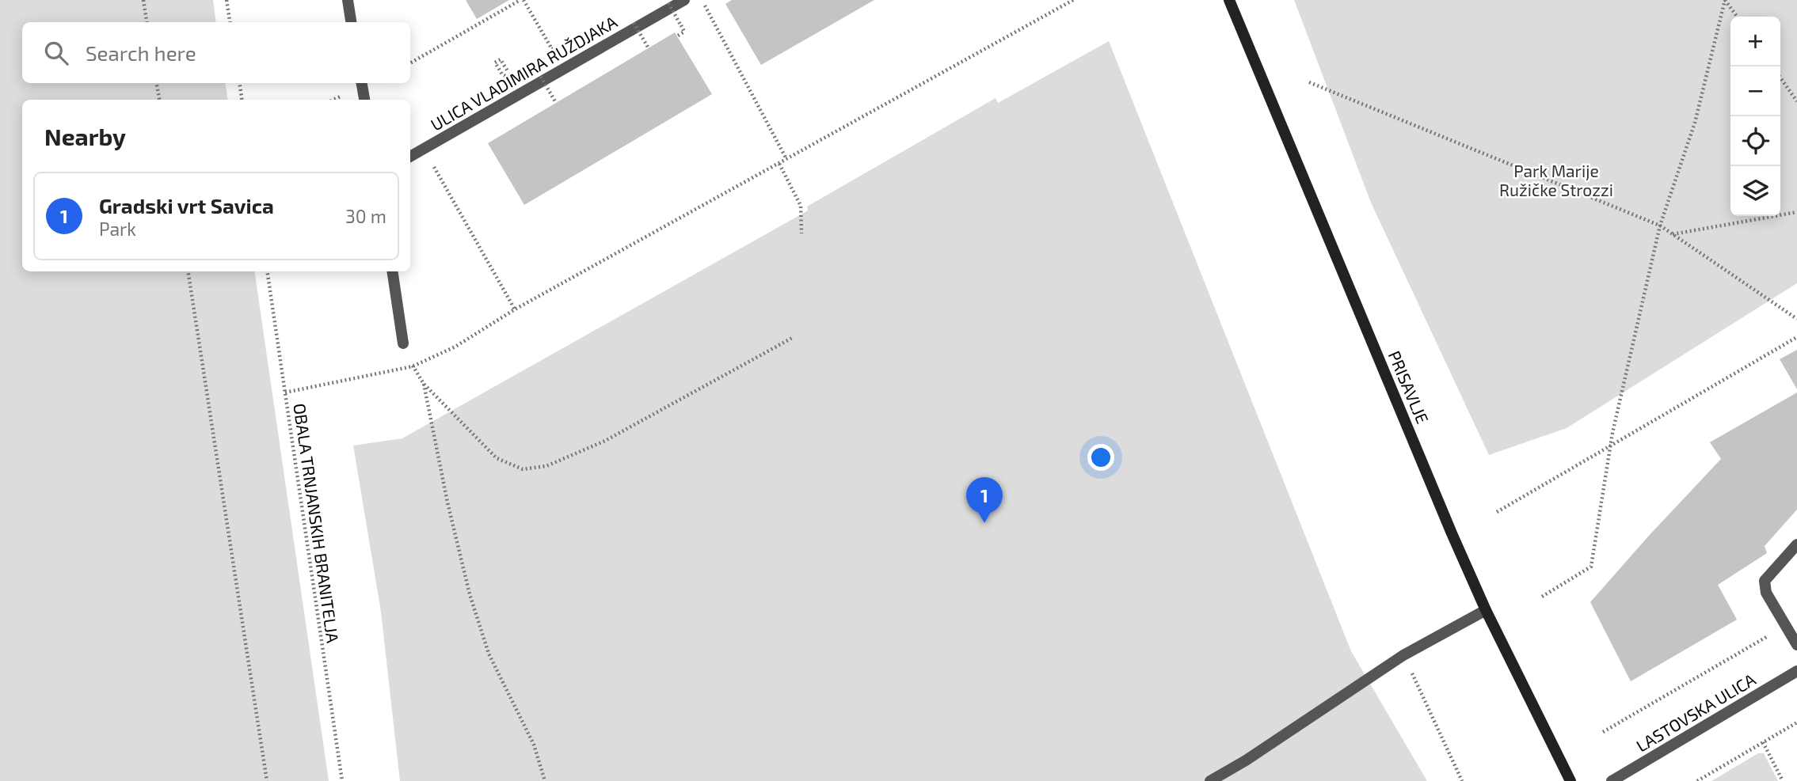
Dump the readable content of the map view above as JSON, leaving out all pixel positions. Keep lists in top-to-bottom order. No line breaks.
{"streets":{"street":["ULICA VLADIMIRA RUŽDJAKA","PRISAVLJE","LASTOVSKA ULICA"],"path":["OBALA TRNJANSKIH BRANITELJA"]},"parks":["Park Marije Ružičke Strozzi"],"page":{"map_buttons":["+","−"],"search":"Search here","heading":"Nearby","list":[{"mark":"1","name":"Gradski vrt Savica","note":"Park","value":"30 m"}],"pins":"1"}}
